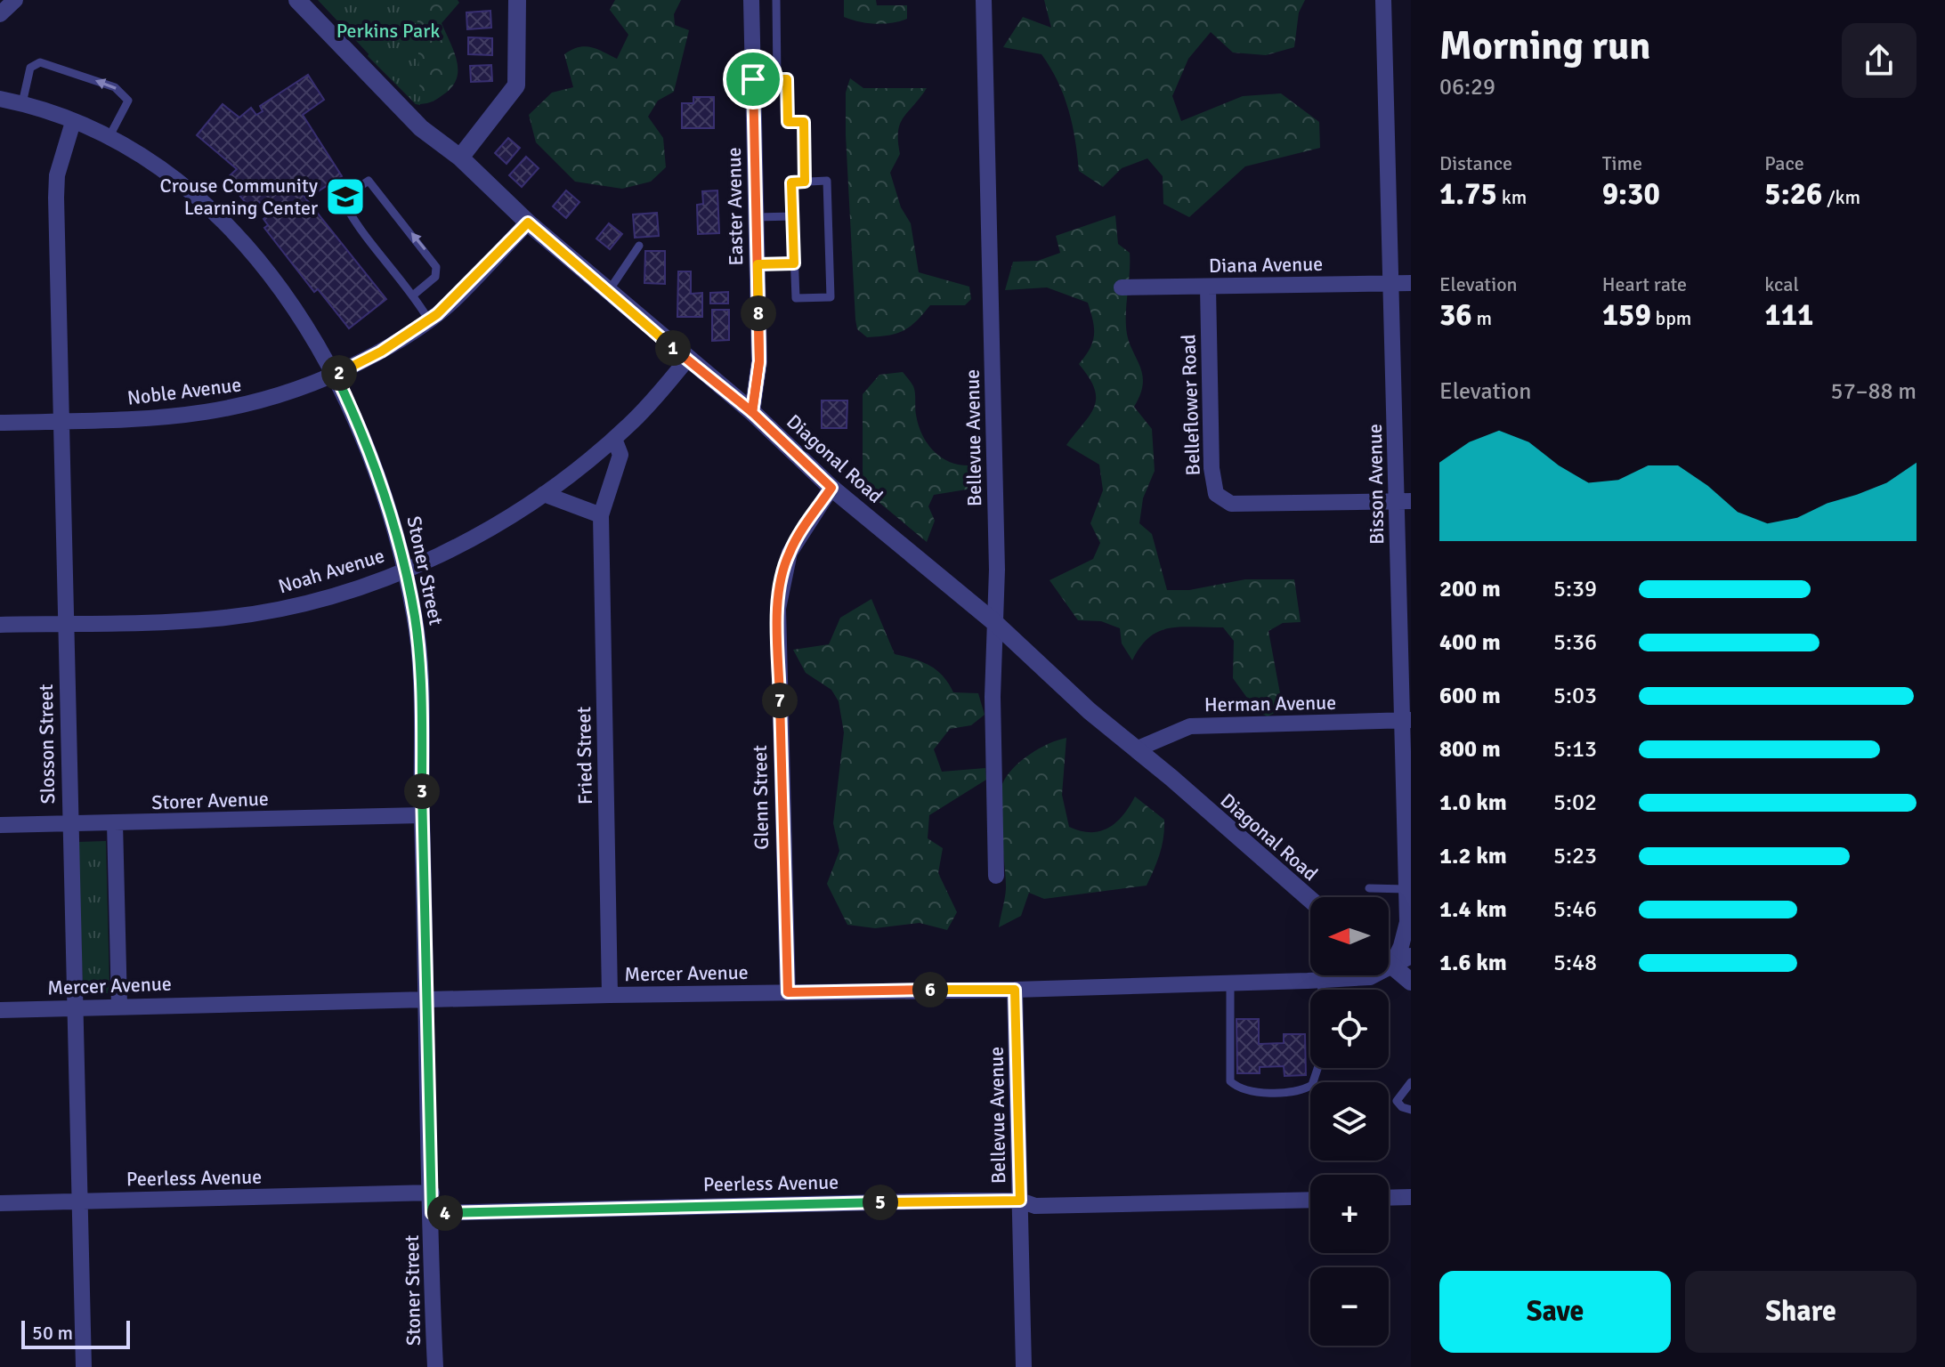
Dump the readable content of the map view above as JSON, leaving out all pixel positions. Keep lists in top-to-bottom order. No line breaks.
{"streets":{"street":["Easter Avenue","Diana Avenue","Noble Avenue","Belleflower Road","Bellevue Avenue","Diagonal Road","Bisson Avenue","Noah Avenue","Stoner Street","Herman Avenue","Slosson Street","Fried Street","Glenn Street","Storer Avenue","Mercer Avenue","Peerless Avenue"]},"crossings":[["Easter Avenue","Diagonal Road"],["Diana Avenue","Belleflower Road"],["Diana Avenue","Bisson Avenue"],["Noble Avenue","Diagonal Road"],["Noble Avenue","Stoner Street"],["Noble Avenue","Slosson Street"],["Belleflower Road","Bisson Avenue"],["Bellevue Avenue","Diagonal Road"],["Bellevue Avenue","Mercer Avenue"],["Bellevue Avenue","Peerless Avenue"],["Diagonal Road","Noah Avenue"],["Diagonal Road","Herman Avenue"],["Diagonal Road","Glenn Street"],["Bisson Avenue","Herman Avenue"],["Bisson Avenue","Mercer Avenue"],["Noah Avenue","Stoner Street"],["Noah Avenue","Slosson Street"],["Noah Avenue","Fried Street"],["Stoner Street","Slosson Street"],["Stoner Street","Storer Avenue"],["Stoner Street","Mercer Avenue"],["Stoner Street","Peerless Avenue"],["Slosson Street","Storer Avenue"],["Slosson Street","Mercer Avenue"],["Slosson Street","Peerless Avenue"],["Fried Street","Mercer Avenue"],["Glenn Street","Mercer Avenue"]],"parks":["Perkins Park"],"places":{"school or university":["Crouse Community Learning Center"]},"scale_bar":"50 m","north":"left","page":{"heading":["Morning run","06:29"],"stats":[["Distance","1.75 km"],["Time","9:30"],["Pace","5:26 /km"],["Elevation","36 m"],["Heart rate","159 bpm"],["kcal","111"]],"pins":["8","1","2","7","3","6","5","4"],"chart":["Elevation","57–88 m"],"list":[{"name":"200 m","note":"5:39"},{"name":"400 m","note":"5:36"},{"name":"600 m","note":"5:03"},{"name":"800 m","note":"5:13"},{"name":"1.0 km","note":"5:02"},{"name":"1.2 km","note":"5:23"},{"name":"1.4 km","note":"5:46"},{"name":"1.6 km","note":"5:48"}],"map_buttons":["+","−"],"buttons":["Save","Share"],"scale":"50 m"}}
